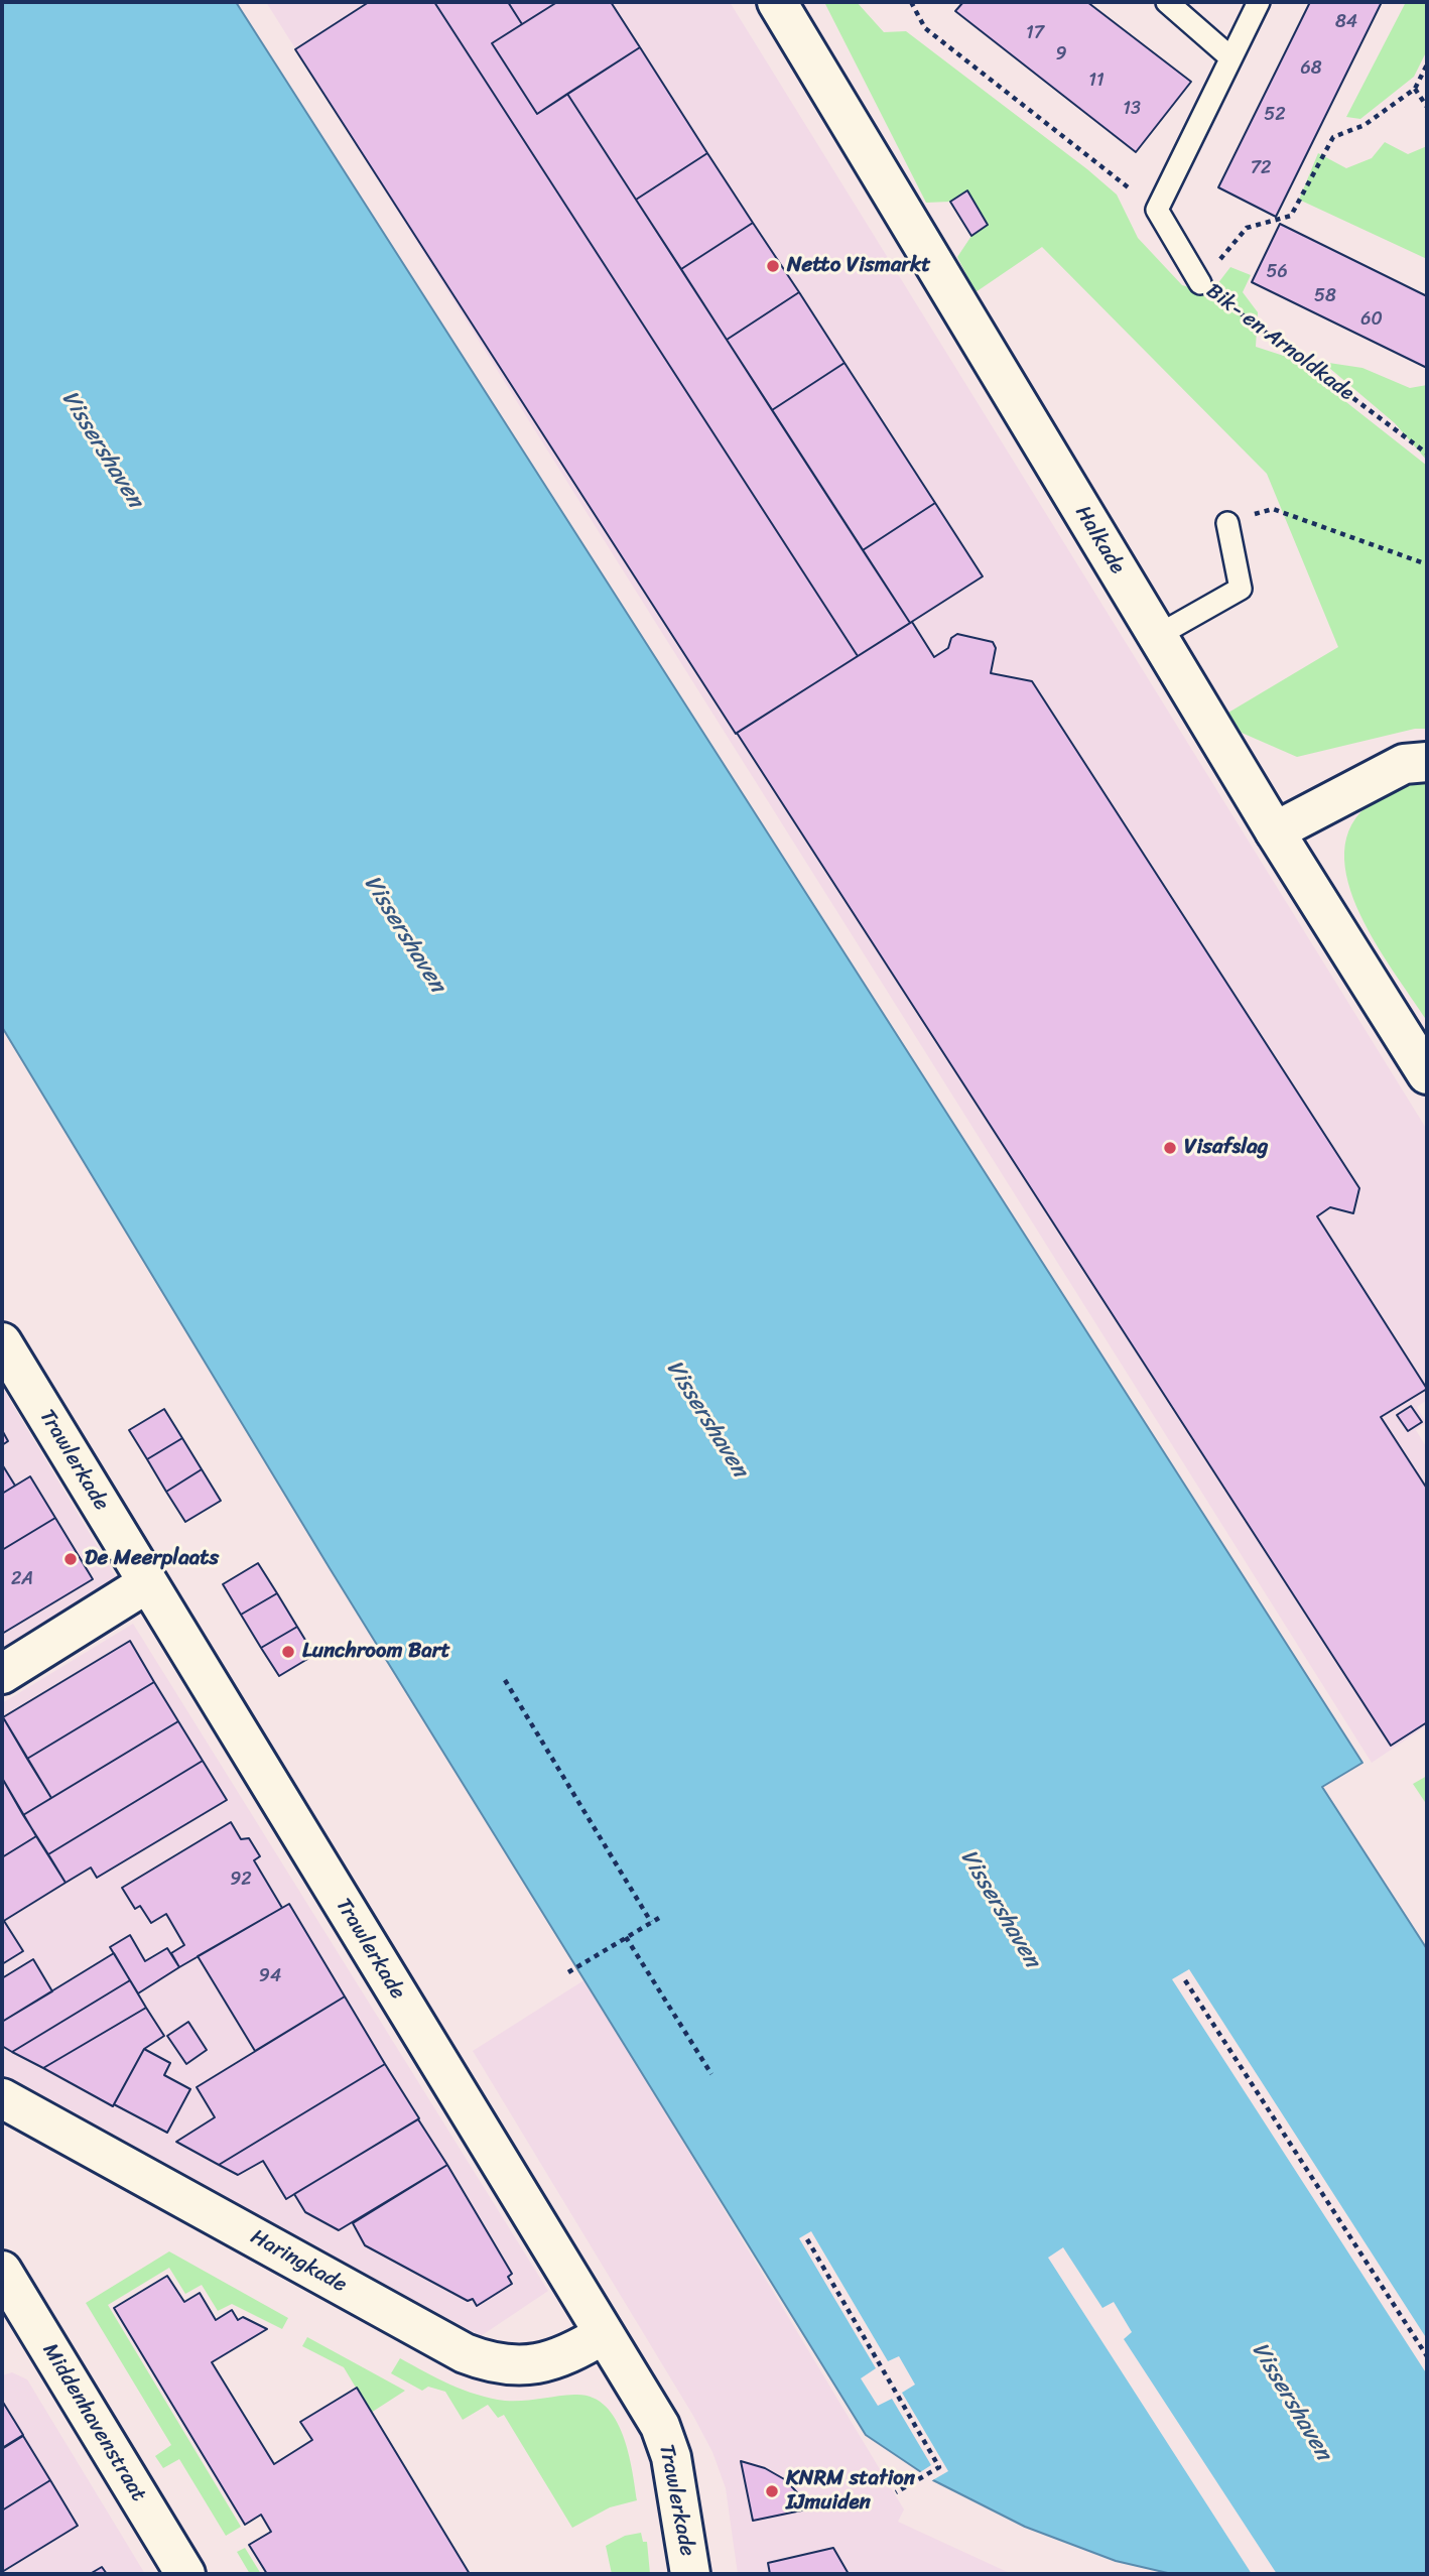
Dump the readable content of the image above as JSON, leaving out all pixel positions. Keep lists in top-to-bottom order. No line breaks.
{"streets":{"street":["Halkade","Trawlerkade","Haringkade","Middenhavenstraat"],"lane":["Bik- en Arnoldkade"]},"crossings":[["Trawlerkade","Haringkade"]],"water":["Vissershaven"],"places":["Netto Vismarkt","Visafslag","De Meerplaats","Lunchroom Bart","KNRM station IJmuiden"],"house_numbers":["84","17","9","68","11","13","52","72","56","58","60","2A","92","94"]}
